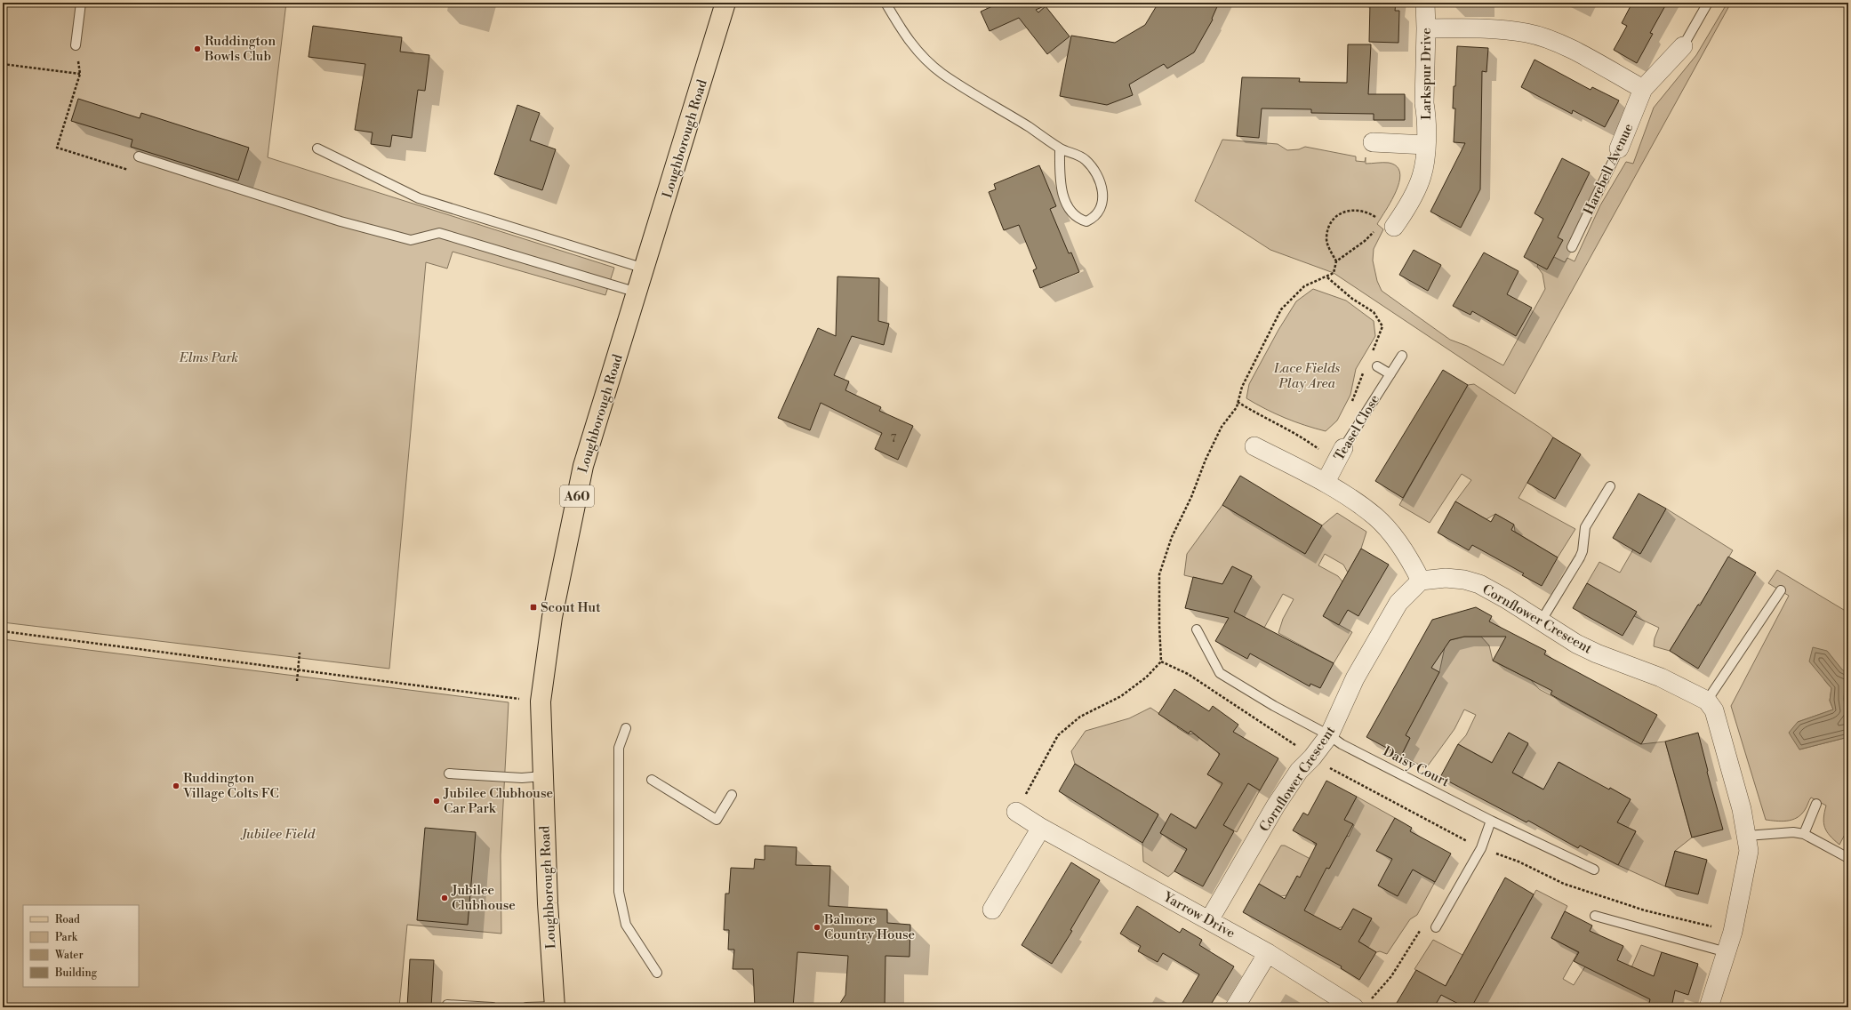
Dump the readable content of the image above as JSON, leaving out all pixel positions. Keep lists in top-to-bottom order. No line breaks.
{"streets":{"main road":["Loughborough Road","A60"],"street":["Larkspur Drive","Harebell Avenue","Teasel Close","Cornflower Crescent","Yarrow Drive"],"lane":["Daisy Court"]},"crossings":[["Cornflower Crescent","Daisy Court"],["Cornflower Crescent","Yarrow Drive"]],"parks":["Elms Park","Lace Fields Play Area","Jubilee Field"],"places":{"other":["Ruddington Bowls Club","Ruddington Village Colts FC","Jubilee Clubhouse Car Park","Jubilee Clubhouse","Balmore Country House"],"transit":["Scout Hut"]},"house_numbers":["7"],"legend":["Road","Park","Water","Building"]}
